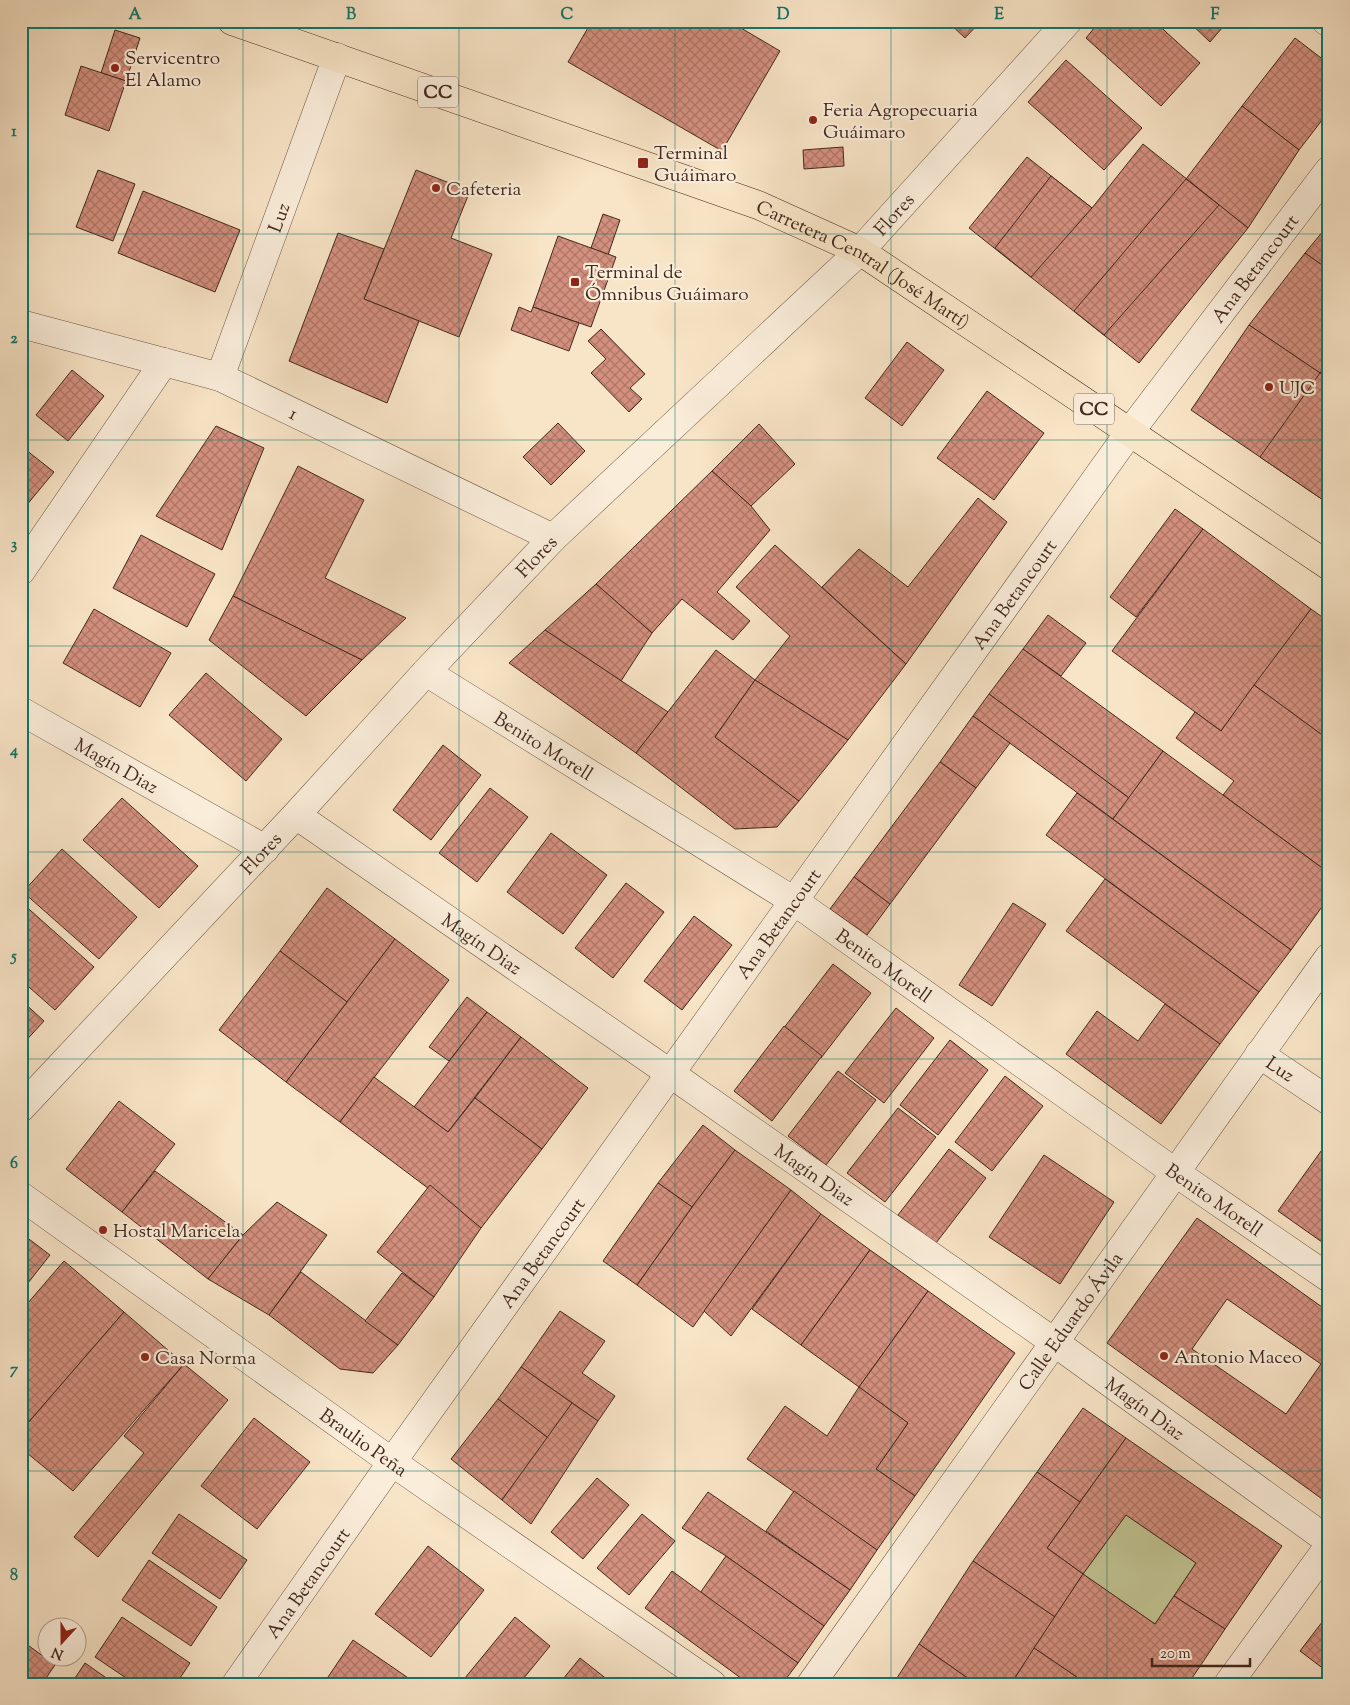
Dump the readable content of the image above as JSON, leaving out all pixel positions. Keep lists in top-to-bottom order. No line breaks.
{"streets":{"highway":["CC","Carretera Central (José Martí)"],"street":["Flores","Luz","Ana Betancourt","1","Benito Morell","Magín Diaz","Calle Eduardo Ávila","Braulio Peña"]},"crossings":[["Flores","Carretera Central (José Martí)"],["Flores","1"],["Flores","Benito Morell"],["Flores","Magín Diaz"],["Luz","Carretera Central (José Martí)"],["Luz","1"],["Luz","Calle Eduardo Ávila"],["Carretera Central (José Martí)","Ana Betancourt"],["Ana Betancourt","Benito Morell"],["Ana Betancourt","Magín Diaz"],["Ana Betancourt","Braulio Peña"],["Benito Morell","Calle Eduardo Ávila"],["Magín Diaz","Calle Eduardo Ávila"]],"places":{"other":["Servicentro El Alamo","Feria Agropecuaria Guáimaro","Cafeteria","UJC","Hostal Maricela","Antonio Maceo","Casa Norma"],"transit":["Terminal Guáimaro","Terminal de Ómnibus Guáimaro"]},"scale_bar":"20 m","north":"bottom","grid":{"columns":["A","B","C","D","E","F"],"rows":["1","2","3","4","5","6","7","8"]}}
